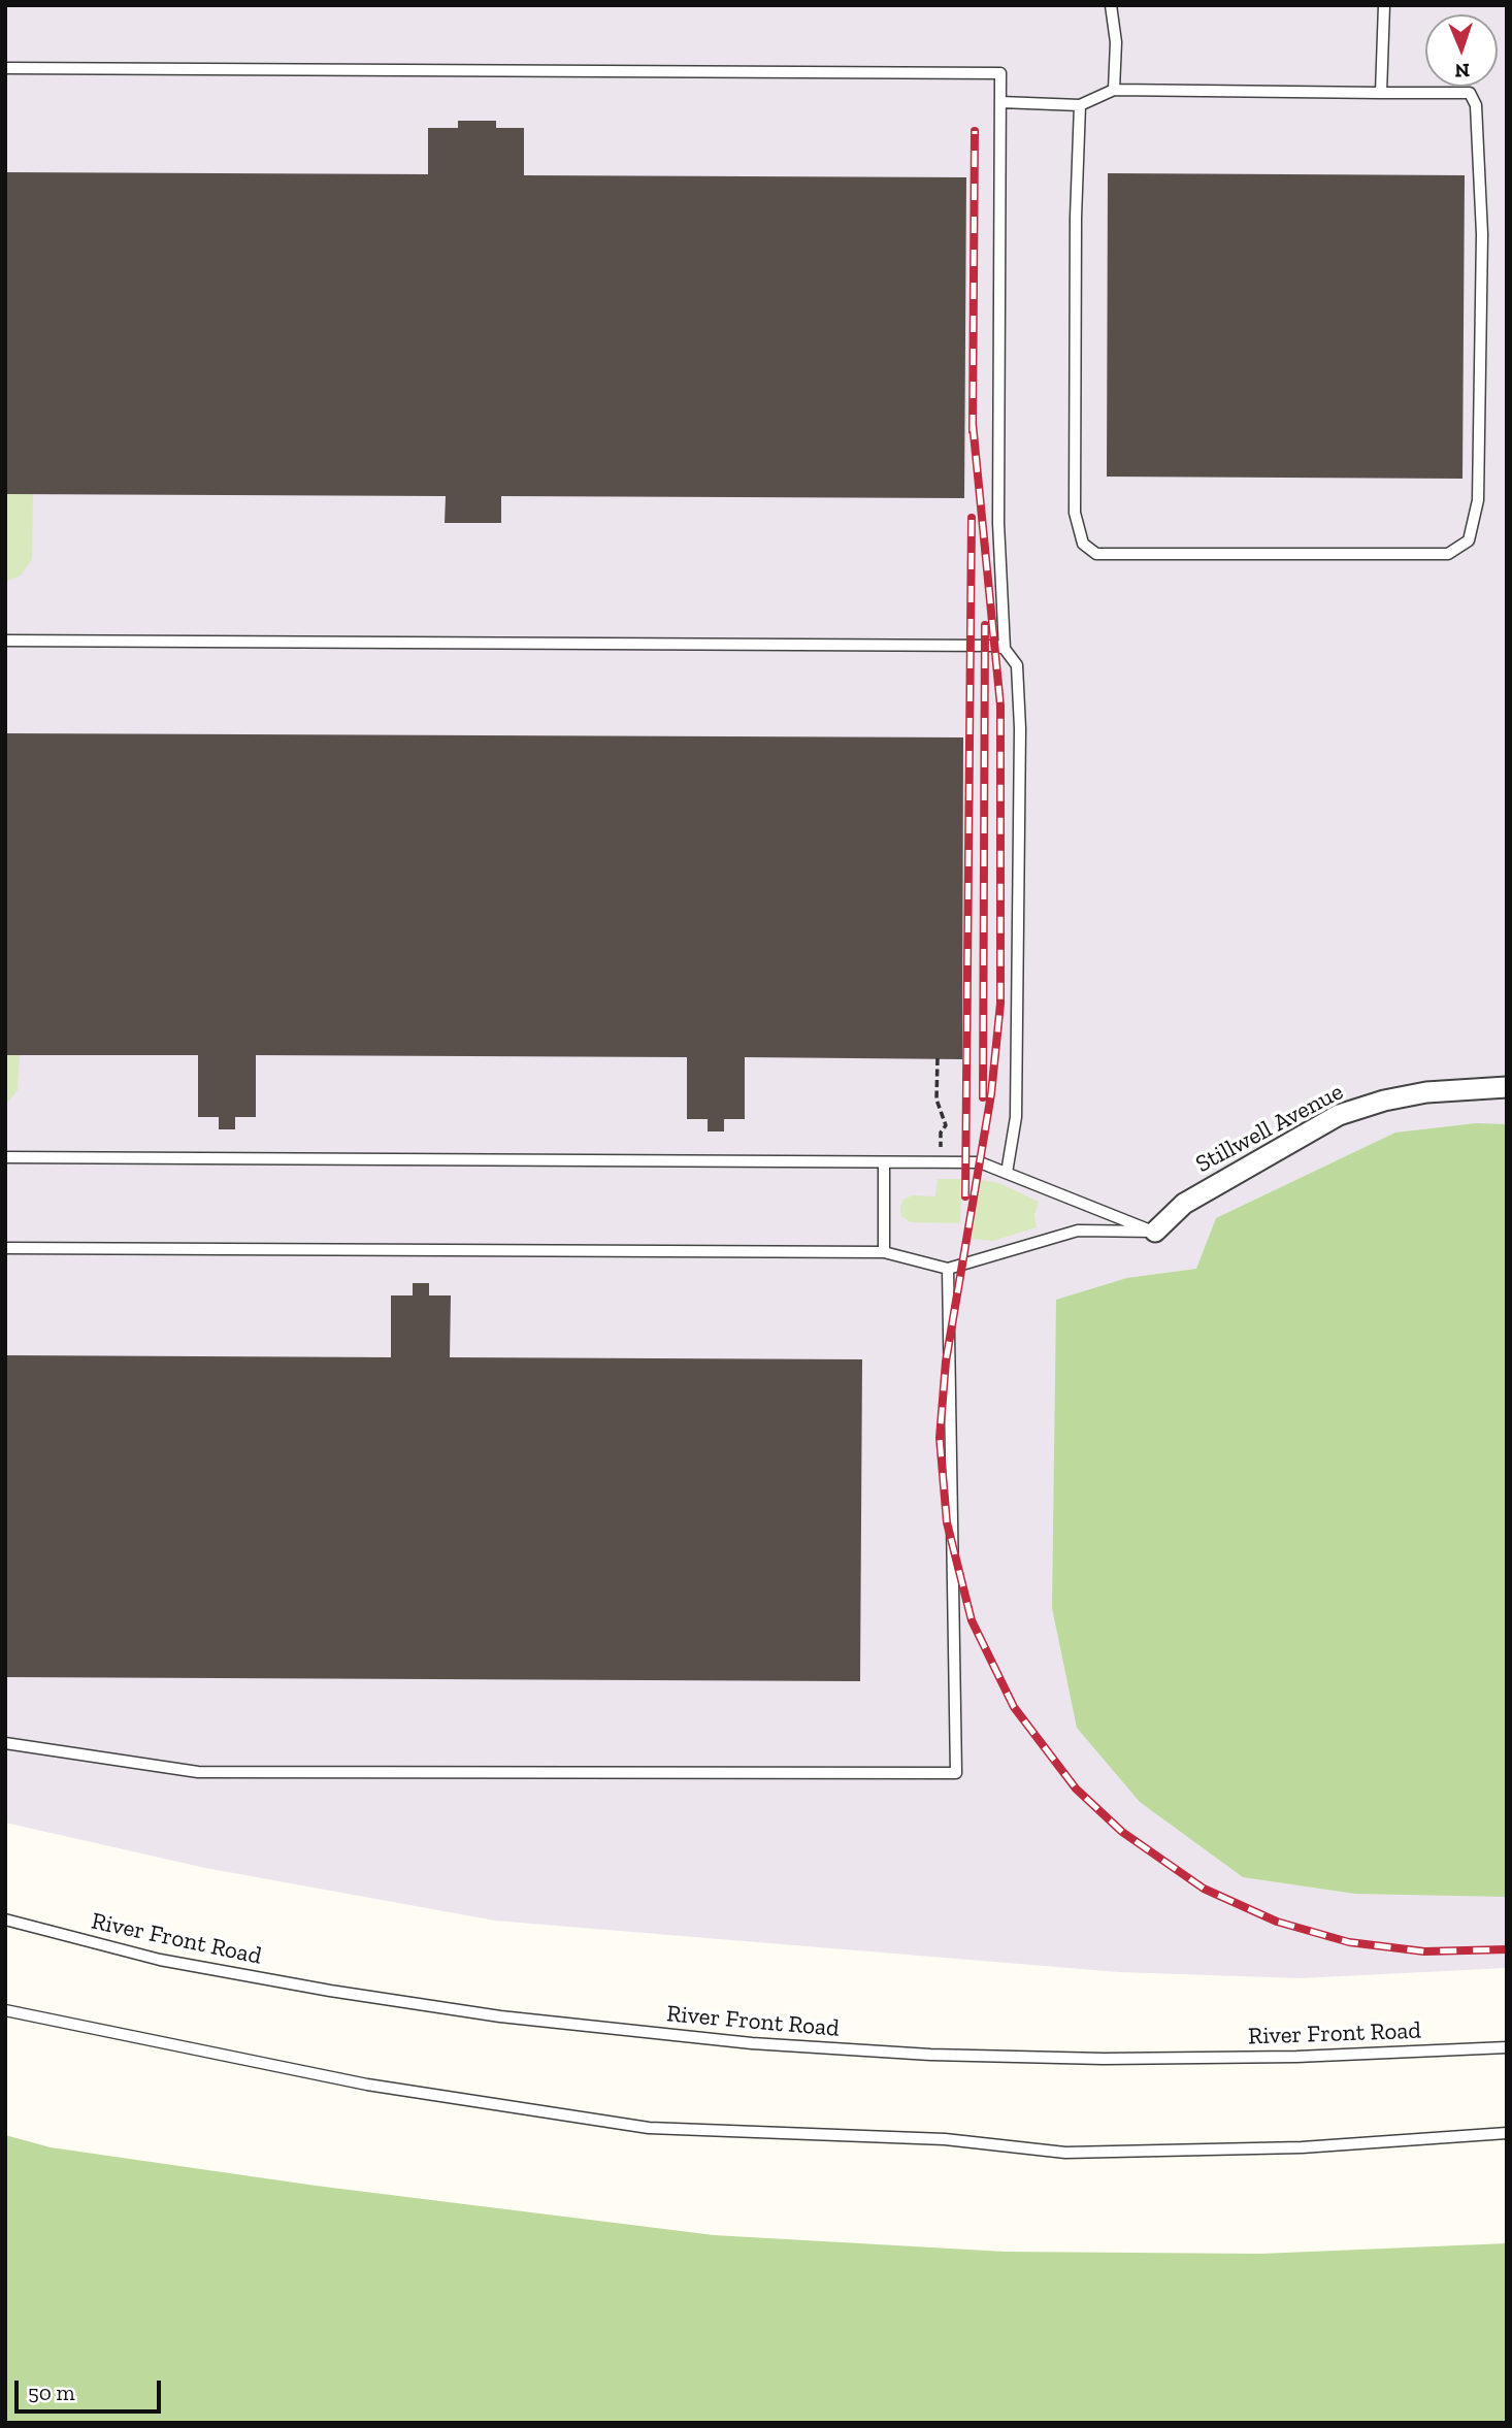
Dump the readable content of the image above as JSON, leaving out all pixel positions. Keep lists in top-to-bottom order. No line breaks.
{"streets":{"street":["Stillwell Avenue"],"lane":["River Front Road"]},"scale_bar":"50 m","north":"bottom"}
